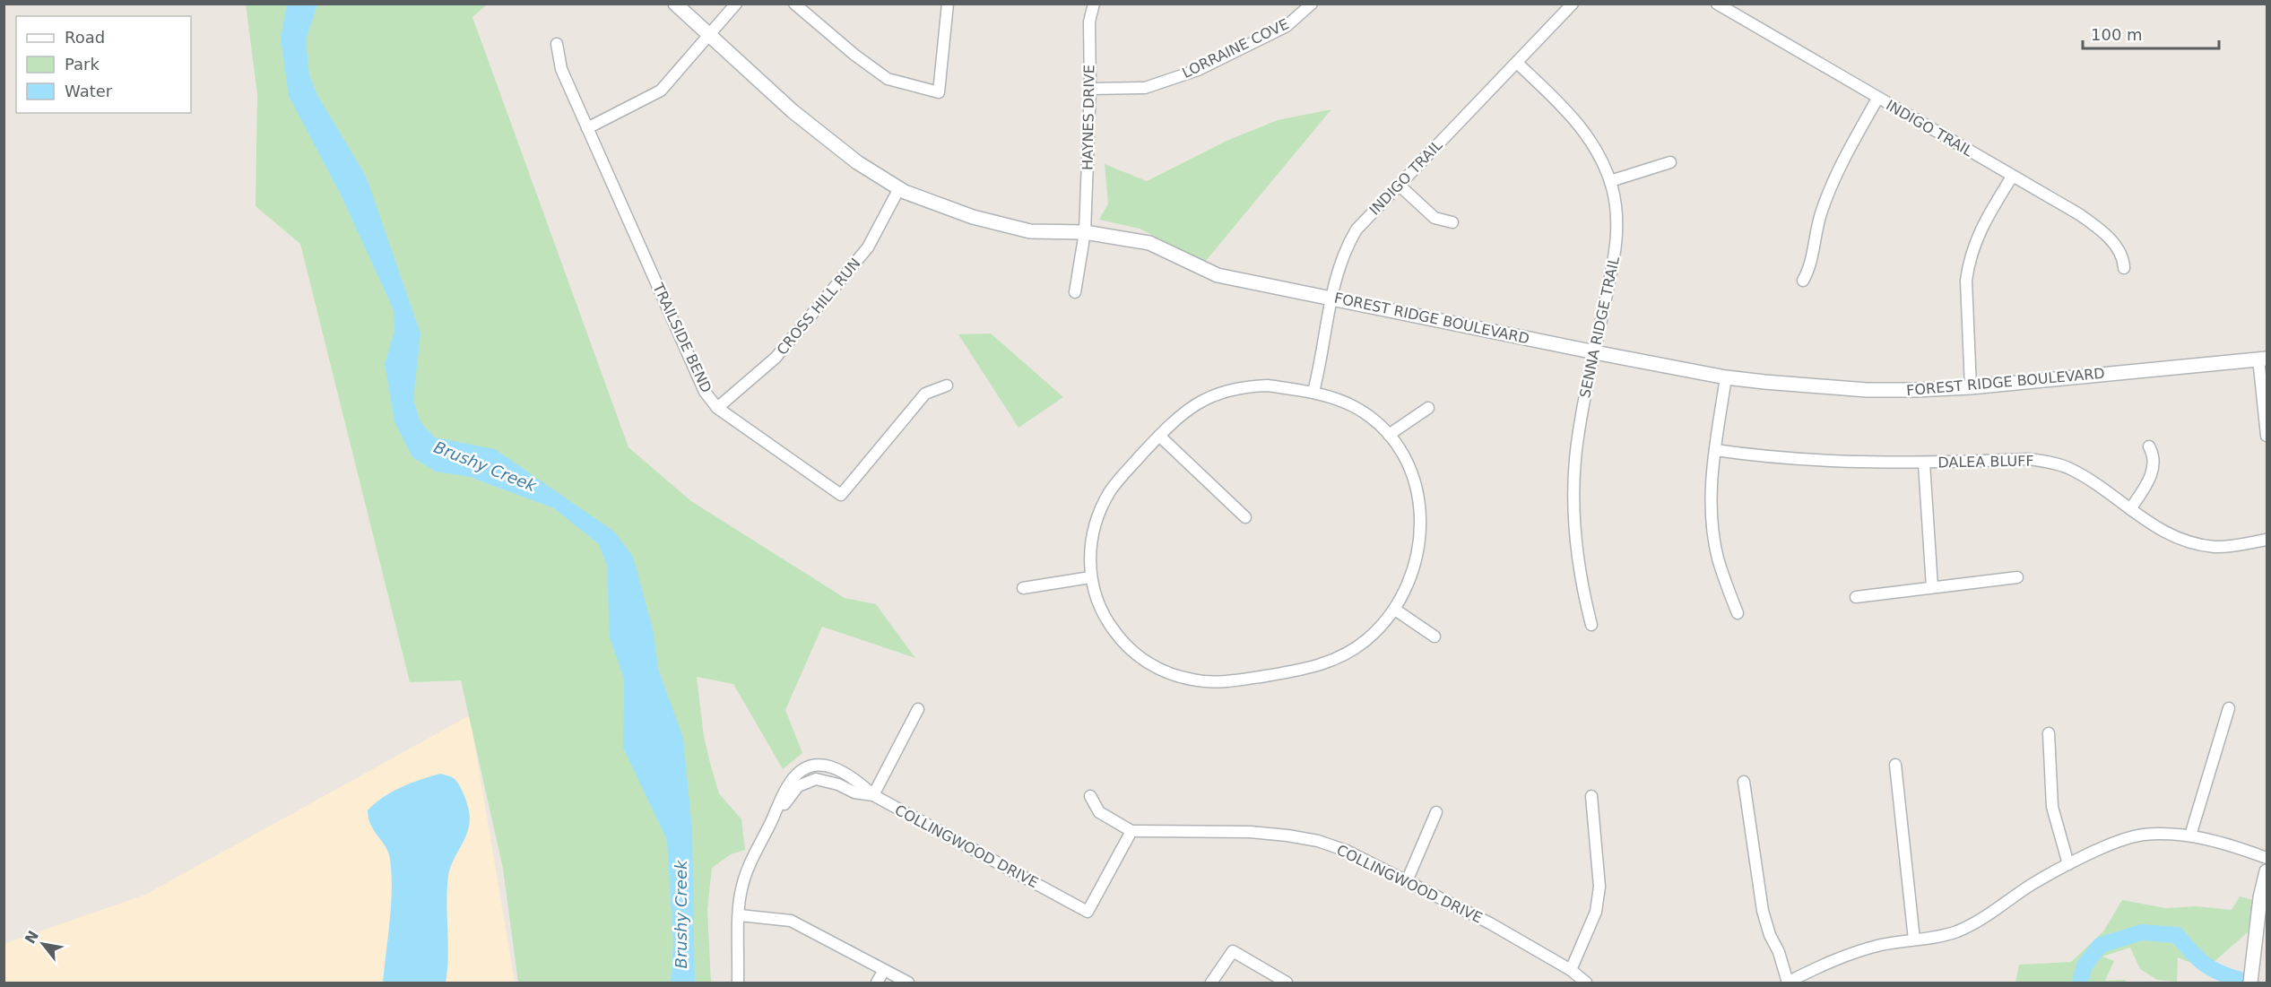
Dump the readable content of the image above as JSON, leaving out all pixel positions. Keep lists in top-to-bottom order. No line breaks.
{"streets":{"street":["LORRAINE COVE","HAYNES DRIVE","INDIGO TRAIL","CROSS HILL RUN","FOREST RIDGE BOULEVARD","SENNA RIDGE TRAIL","TRAILSIDE BEND","DALEA BLUFF","COLLINGWOOD DRIVE"]},"crossings":[["LORRAINE COVE","HAYNES DRIVE"],["HAYNES DRIVE","FOREST RIDGE BOULEVARD"],["INDIGO TRAIL","FOREST RIDGE BOULEVARD"],["INDIGO TRAIL","SENNA RIDGE TRAIL"],["CROSS HILL RUN","FOREST RIDGE BOULEVARD"],["CROSS HILL RUN","TRAILSIDE BEND"],["FOREST RIDGE BOULEVARD","SENNA RIDGE TRAIL"]],"water":["Brushy Creek"],"legend":["Road","Park","Water"],"scale_bar":"100 m","north":"top left"}
